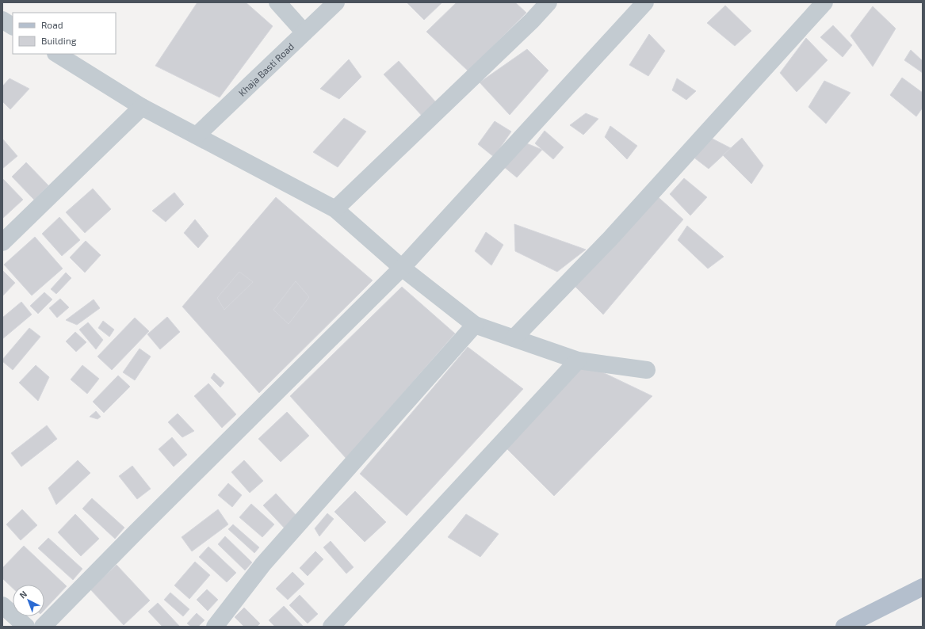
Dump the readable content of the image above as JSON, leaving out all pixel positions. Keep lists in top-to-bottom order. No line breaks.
{"streets":{"street":["Khaja Basti Road"]},"legend":["Road","Building"],"north":"top left"}
